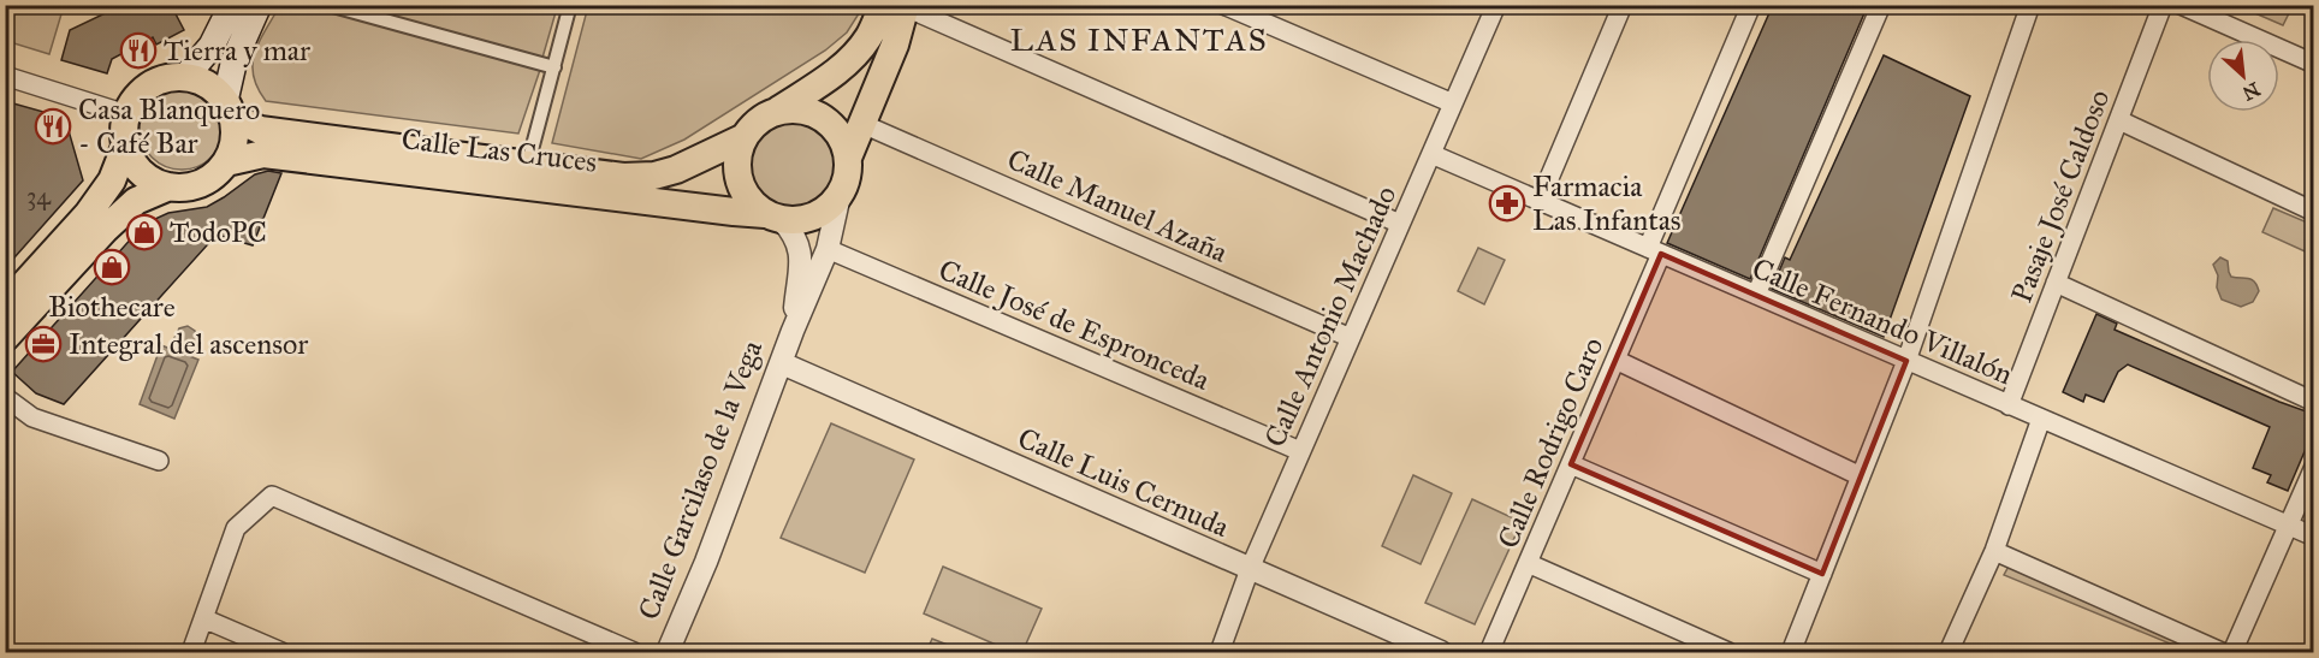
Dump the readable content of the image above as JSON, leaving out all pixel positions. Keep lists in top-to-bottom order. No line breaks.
{"streets":{"main road":["Calle Las Cruces"],"street":["Pasaje José Caldoso","Calle Manuel Azaña","Calle Antonio Machado","Calle Fernando Villalón","Calle José de Espronceda","Calle Rodrigo Caro","Calle Garcilaso de la Vega","Calle Luis Cernuda"]},"crossings":[["Calle Las Cruces","Calle Garcilaso de la Vega"],["Pasaje José Caldoso","Calle Fernando Villalón"],["Calle Manuel Azaña","Calle Antonio Machado"],["Calle Antonio Machado","Calle Fernando Villalón"],["Calle Antonio Machado","Calle José de Espronceda"],["Calle Antonio Machado","Calle Luis Cernuda"],["Calle Fernando Villalón","Calle Rodrigo Caro"],["Calle José de Espronceda","Calle Garcilaso de la Vega"],["Calle Garcilaso de la Vega","Calle Luis Cernuda"]],"districts":["LAS INFANTAS"],"places":{"restaurant":["Tierra y mar","Casa Blanquero - Café Bar"],"pharmacy":["Farmacia Las Infantas"],"shop":["TodoPC","Biothecare"],"office":["Integral del ascensor"]},"house_numbers":["34"],"north":"bottom right"}
